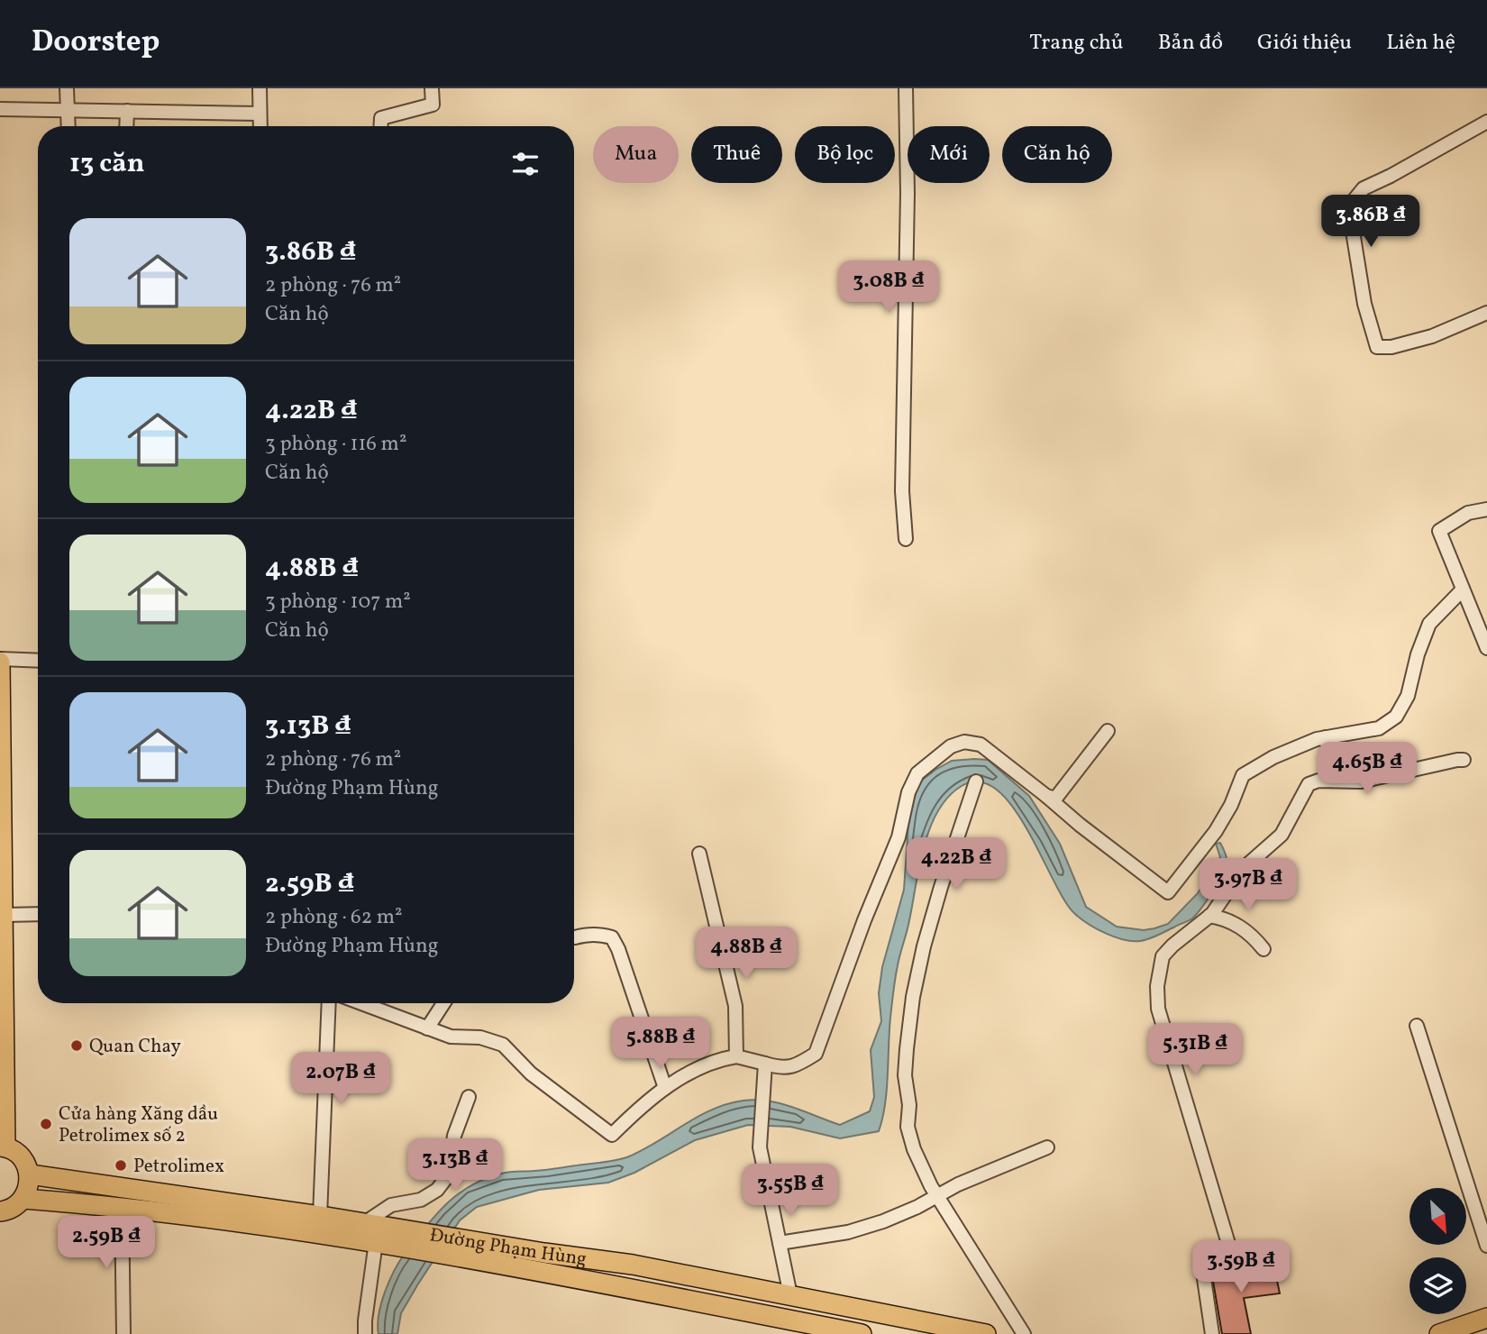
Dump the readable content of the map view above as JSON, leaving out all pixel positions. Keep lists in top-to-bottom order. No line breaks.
{"streets":{"main road":["Đường Phạm Hùng"]},"places":["Quan Chay","Cửa hàng Xăng dầu Petrolimex số 2","Petrolimex"],"north":"bottom right","page":{"header":"Doorstep","nav":["Trang chủ","Bản đồ","Giới thiệu","Liên hệ"],"chip":["Mua","Thuê","Bộ lọc","Mới","Căn hộ"],"heading":"13 căn","price":["3.86B ₫","3.08B ₫","4.65B ₫","4.22B ₫","3.97B ₫","4.88B ₫","5.88B ₫","5.31B ₫","2.07B ₫","3.13B ₫","3.55B ₫","2.59B ₫","3.59B ₫"],"list":[{"name":"3.86B ₫","note":"2 phòng · 76 m² · Căn hộ"},{"name":"4.22B ₫","note":"3 phòng · 116 m² · Căn hộ"},{"name":"4.88B ₫","note":"3 phòng · 107 m² · Căn hộ"},{"name":"3.13B ₫","note":"2 phòng · 76 m² · Đường Phạm Hùng"},{"name":"2.59B ₫","note":"2 phòng · 62 m² · Đường Phạm Hùng"}]}}
